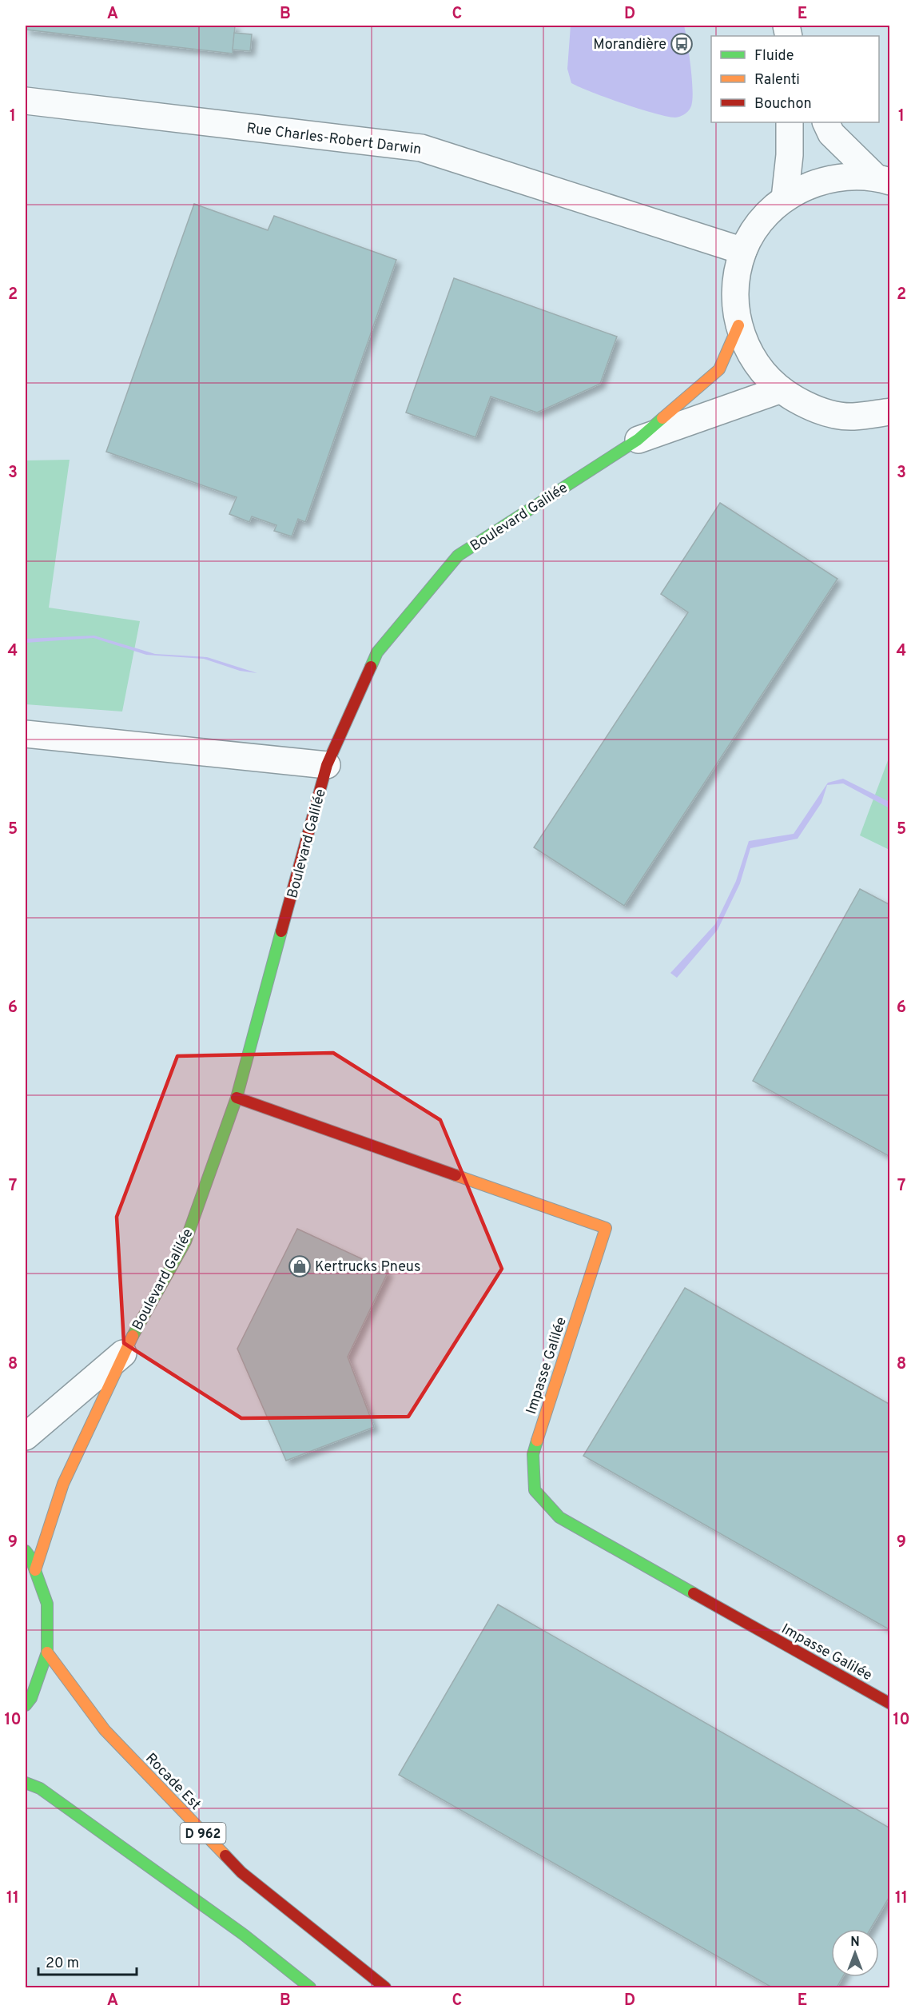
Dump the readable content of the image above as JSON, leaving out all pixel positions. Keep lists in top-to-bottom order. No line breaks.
{"streets":{"street":["Rue Charles-Robert Darwin","Boulevard Galilée","Impasse Galilée","Rocade Est","D 962"]},"crossings":[["Boulevard Galilée","Impasse Galilée"]],"places":{"bus stop":["Morandière"],"shop":["Kertrucks Pneus"]},"legend":["Fluide","Ralenti","Bouchon"],"scale_bar":"20 m","north":"top","grid":{"columns":["A","B","C","D","E"],"rows":["1","2","3","4","5","6","7","8","9","10","11"]}}
